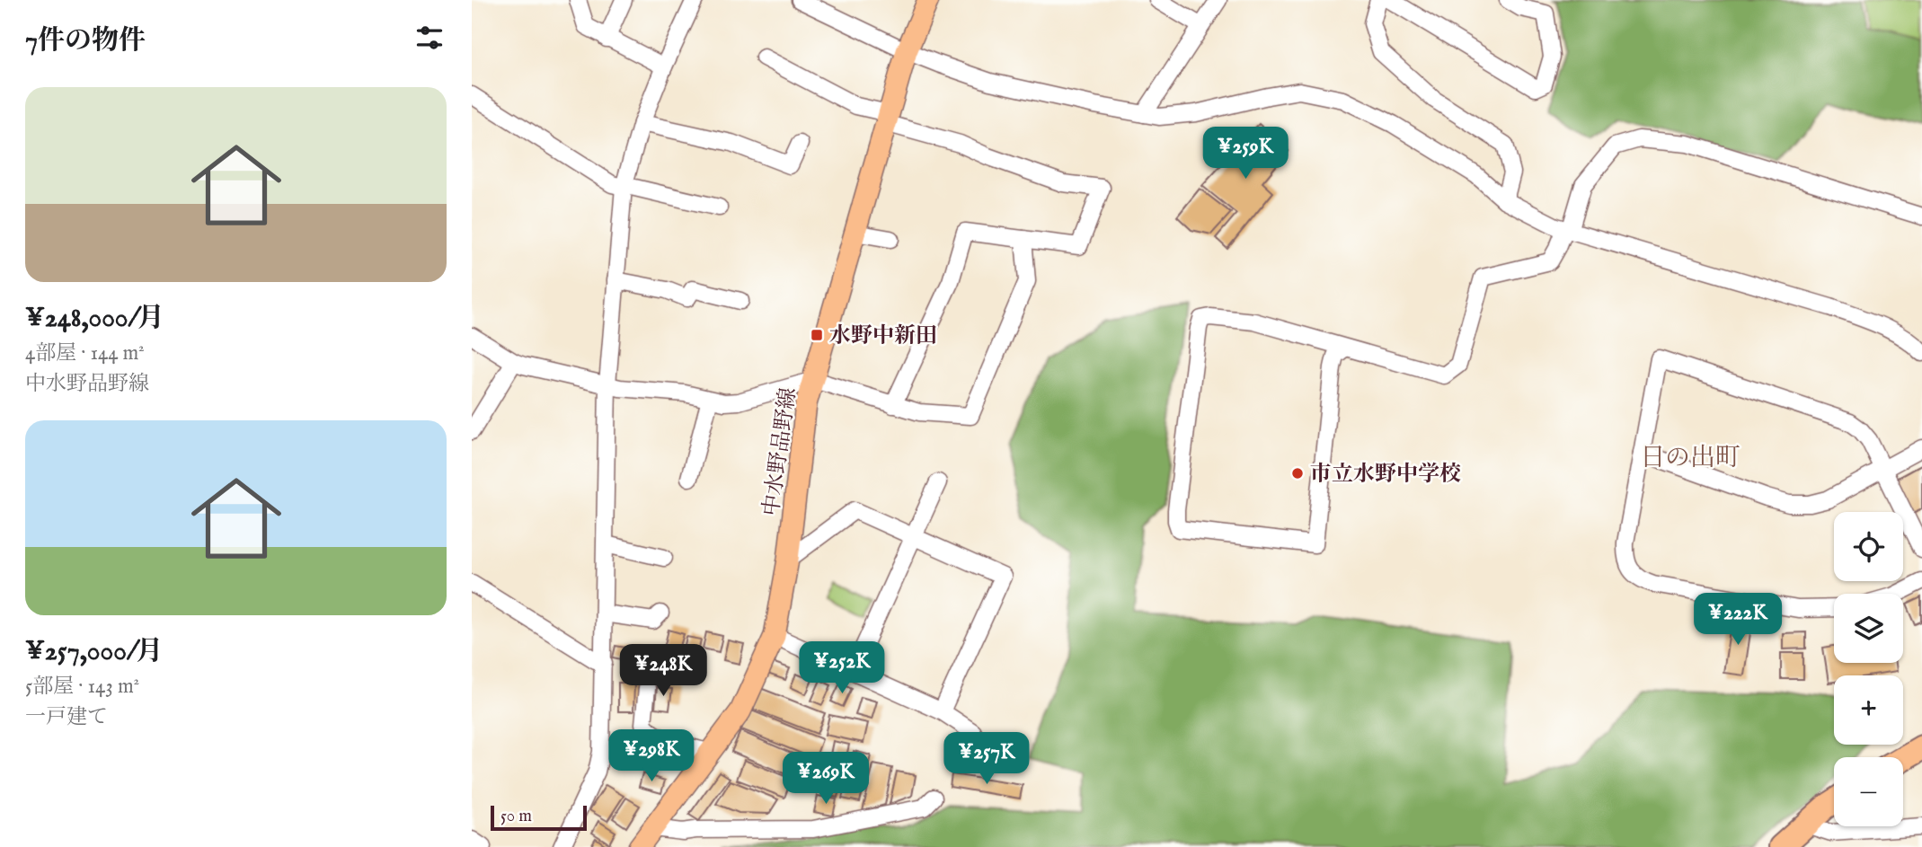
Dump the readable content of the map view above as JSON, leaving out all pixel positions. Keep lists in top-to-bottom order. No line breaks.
{"streets":{"main road":["中水野品野線"]},"districts":["日の出町"],"places":{"transit":["水野中新田"],"other":["市立水野中学校"]},"scale_bar":"50 m","page":{"heading":"7件の物件","list":[{"name":"¥248,000/月","note":"4部屋 · 144 m² · 中水野品野線"},{"name":"¥257,000/月","note":"5部屋 · 143 m² · 一戸建て"}],"price":["¥259K","¥222K","¥252K","¥248K","¥298K","¥257K","¥269K"],"map_buttons":["+","−"],"scale":"50 m"}}
